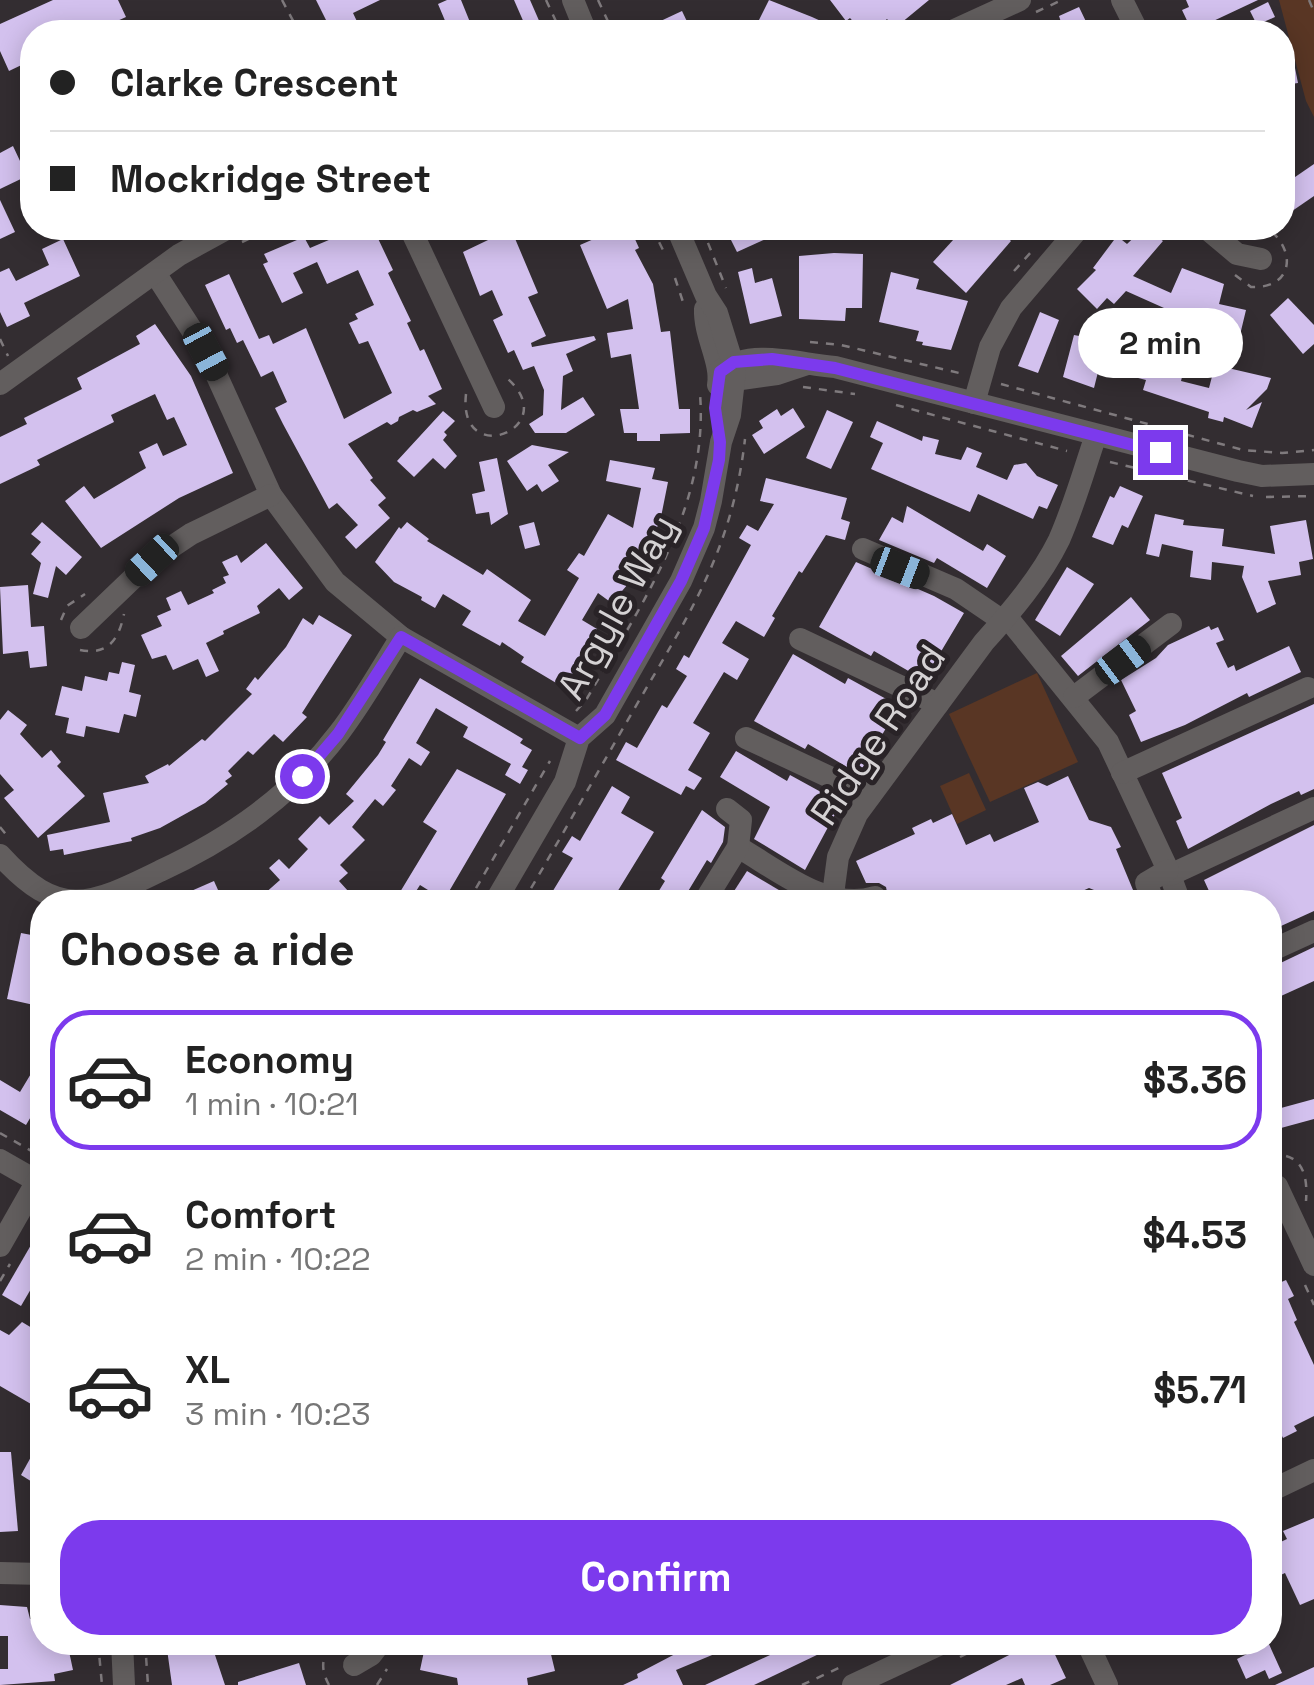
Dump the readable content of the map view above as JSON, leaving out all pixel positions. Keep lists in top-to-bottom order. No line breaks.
{"streets":{"street":["Argyle Way","Ridge Road"]},"page":{"banner":["Clarke Crescent","Mockridge Street"],"bubble":"2 min","heading":"Choose a ride","list":[{"name":"Economy","note":"1 min · 10:21","value":"$3.36"},{"name":"Comfort","note":"2 min · 10:22","value":"$4.53"},{"name":"XL","note":"3 min · 10:23","value":"$5.71"}],"buttons":"Confirm"}}
